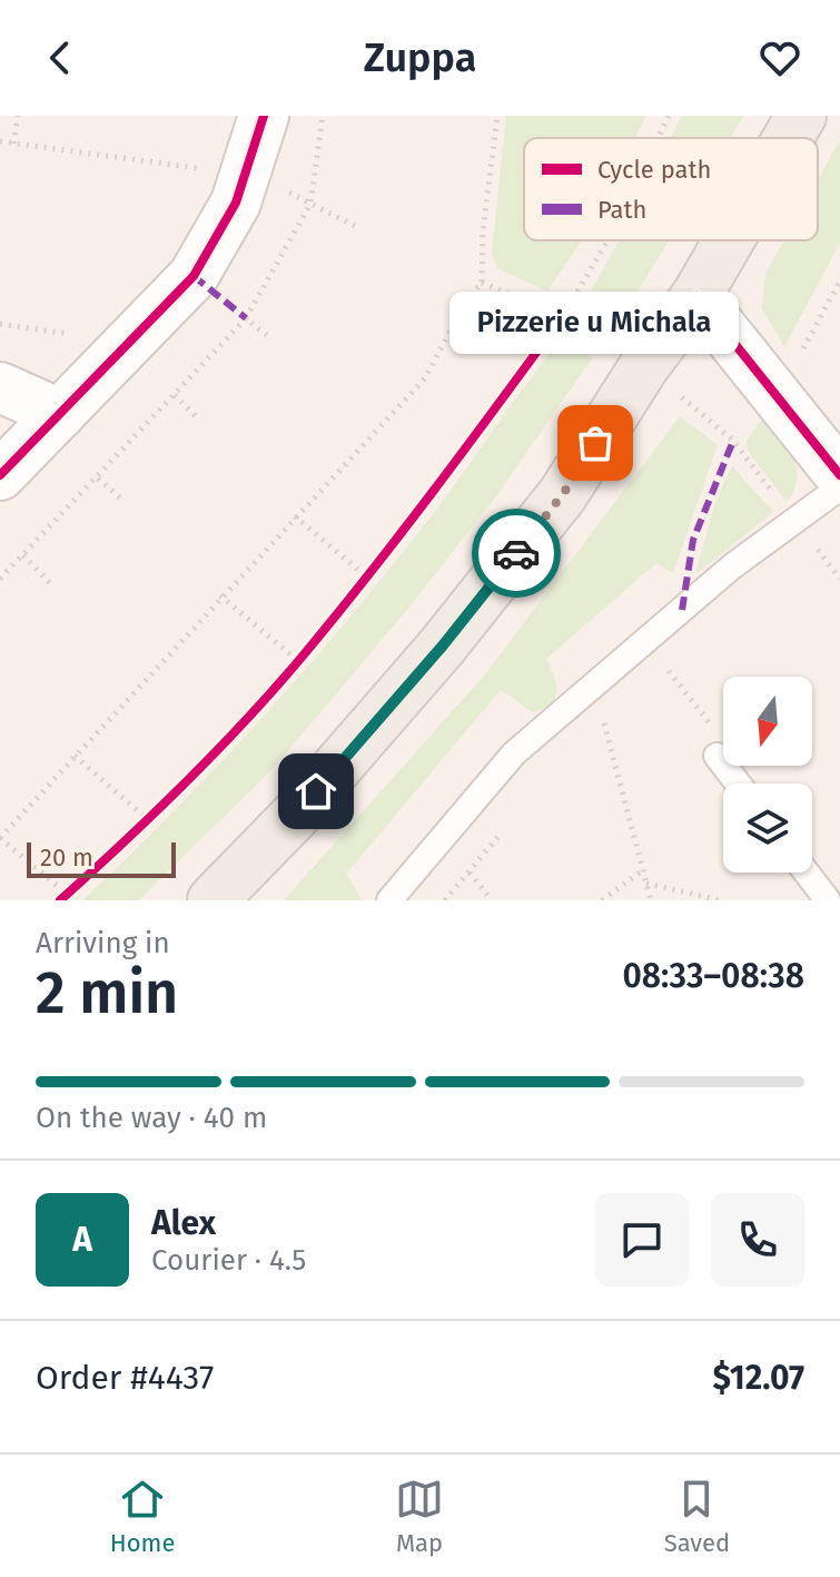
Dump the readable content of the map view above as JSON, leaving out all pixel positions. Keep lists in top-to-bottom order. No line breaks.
{"places":["Pizzerie u Michala"],"legend":["Cycle path","Path"],"scale_bar":"20 m","north":"bottom","page":{"header":"Zuppa","bubble":"Pizzerie u Michala","scale":"20 m","heading":["2 min","Arriving in","08:33–08:38"],"panel":["Alex","Courier · 4.5","Order #4437","$12.07"],"bar":"On the way · 40 m","round":"A","tabs":["Home","Map","Saved"]}}
